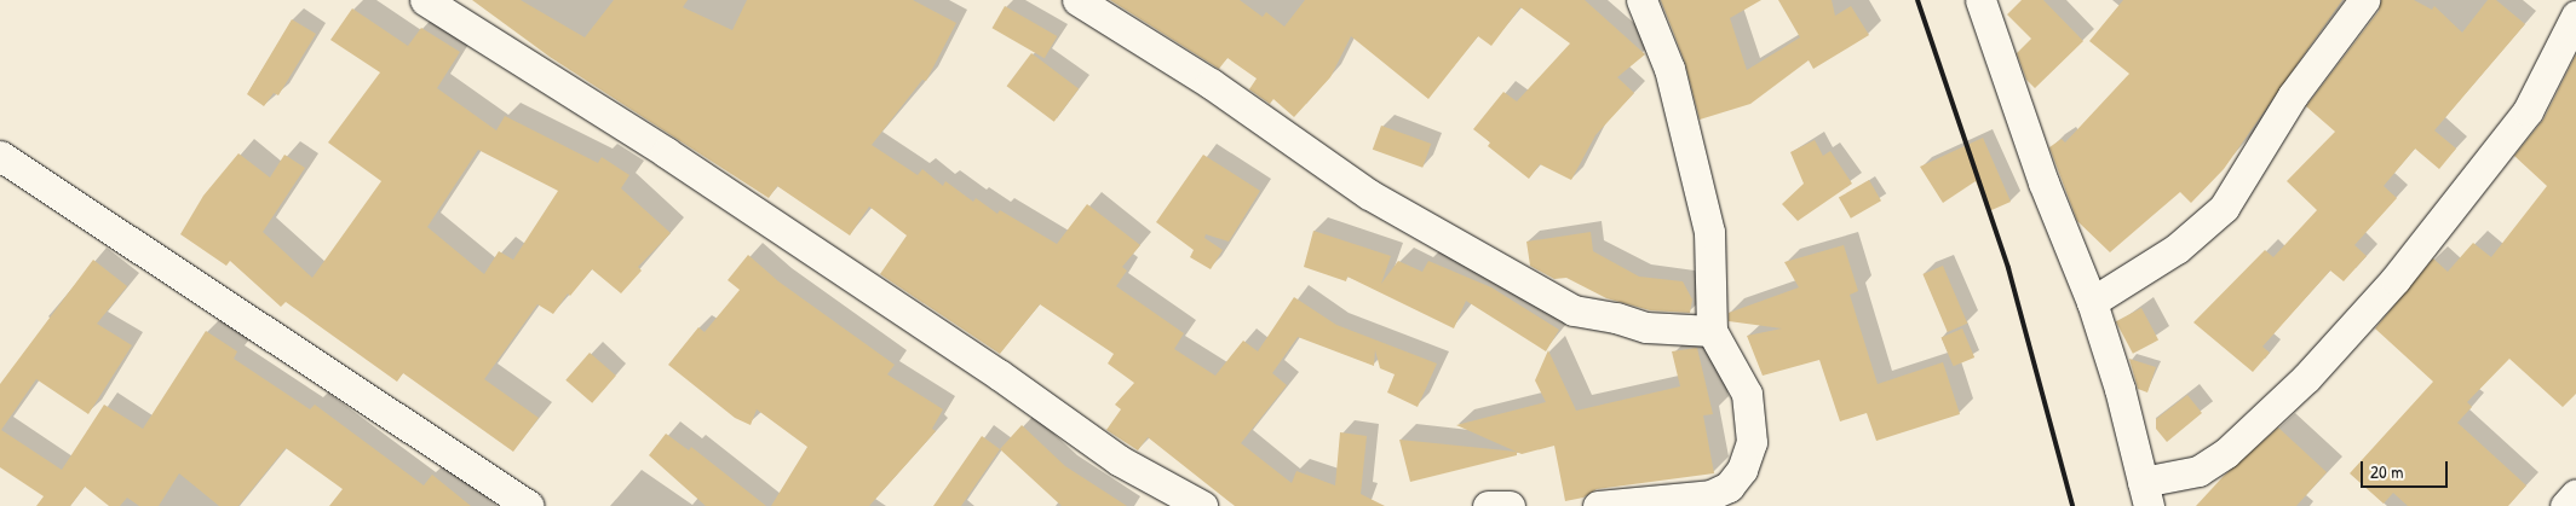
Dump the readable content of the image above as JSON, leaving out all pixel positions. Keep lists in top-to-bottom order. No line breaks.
{"scale_bar":"20 m"}
